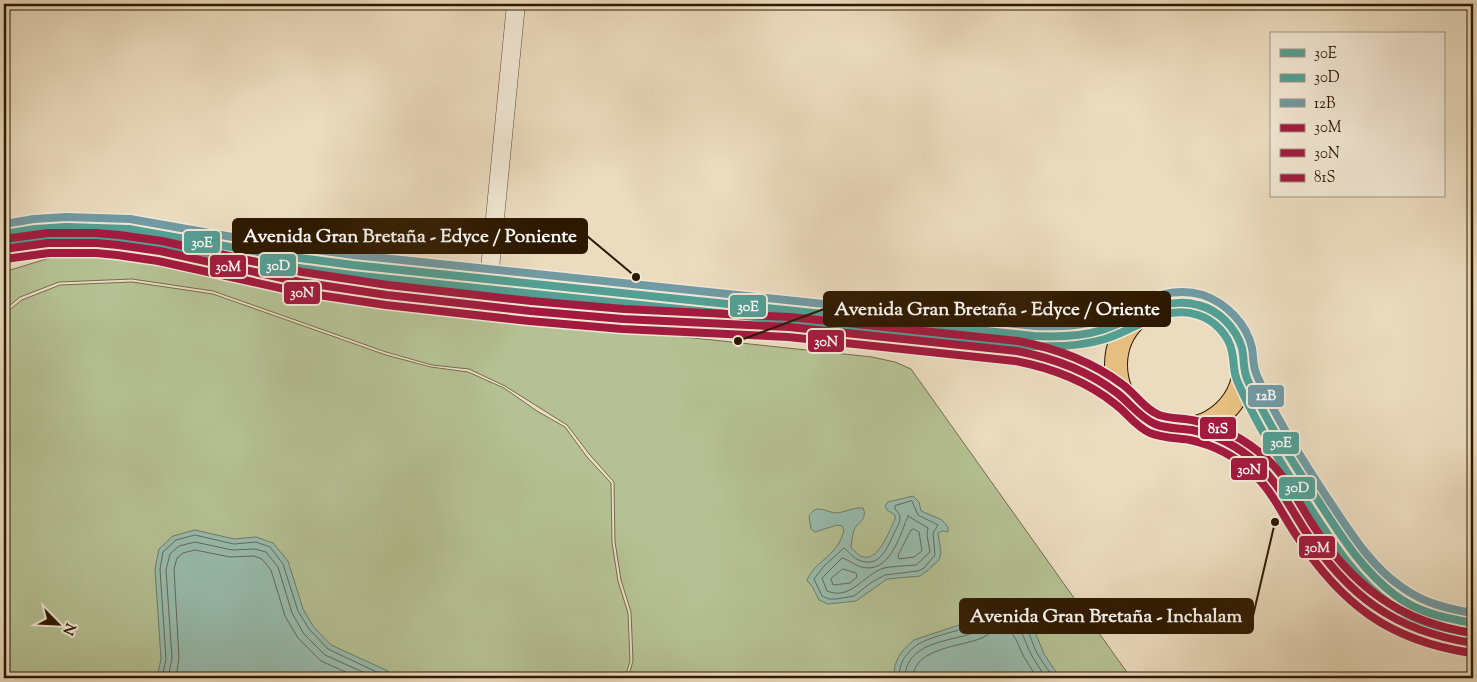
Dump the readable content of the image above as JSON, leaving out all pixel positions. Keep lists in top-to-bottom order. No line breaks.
{"places":["Avenida Gran Bretaña - Edyce / Poniente","Avenida Gran Bretaña - Edyce / Oriente","Avenida Gran Bretaña - Inchalam"],"lines":["transit line 12B","transit line 30E","transit line 81S","transit line 30D","transit line 30M","transit line 30N"],"legend":["30E","30D","12B","30M","30N","81S"],"north":"bottom right"}
